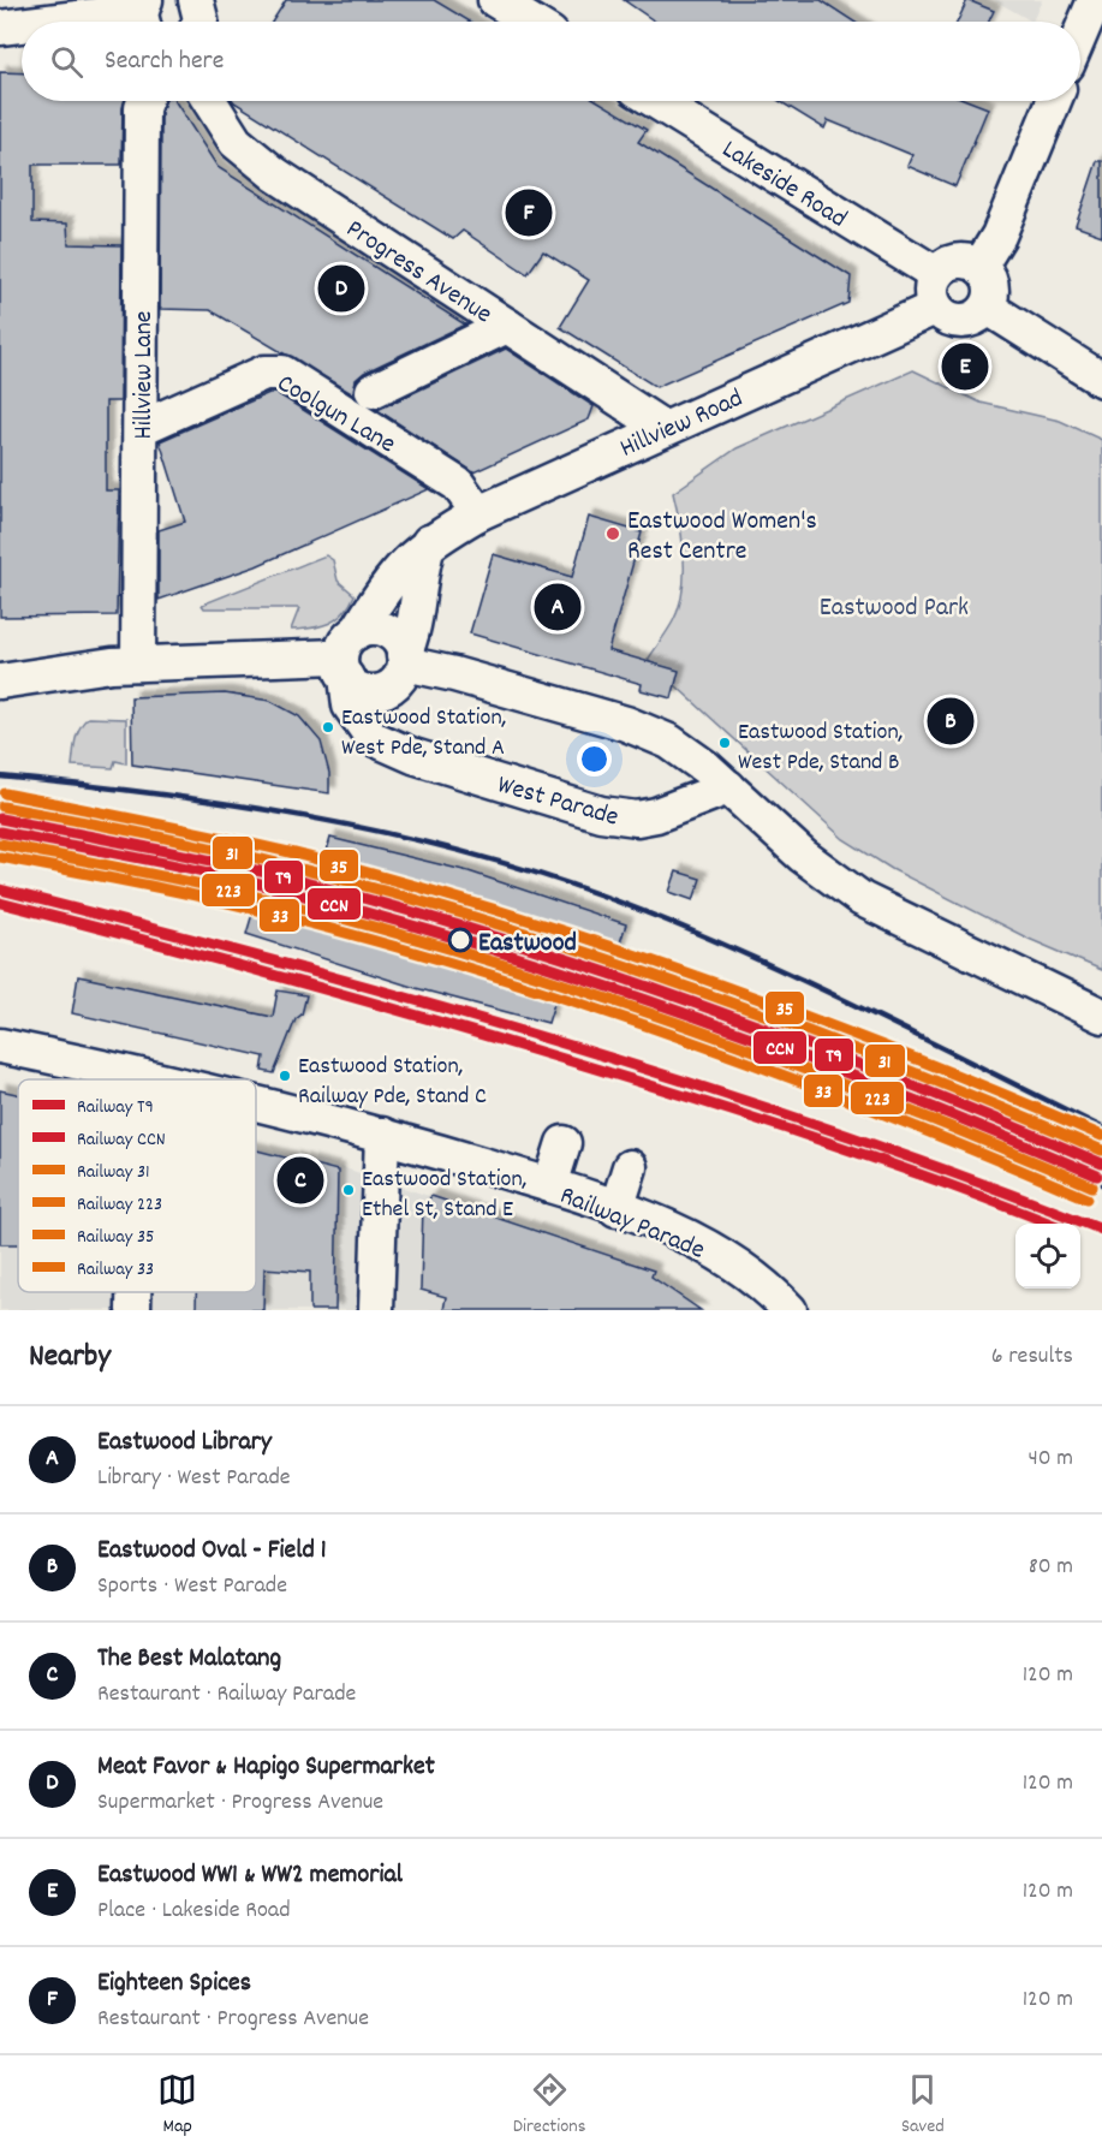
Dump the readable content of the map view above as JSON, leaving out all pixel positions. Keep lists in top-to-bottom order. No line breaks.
{"streets":{"street":["Lakeside Road","Progress Avenue","Hillview Lane","Coolgun Lane","Hillview Road","West Parade","Railway Parade"]},"crossings":[["Lakeside Road","Hillview Road"],["Progress Avenue","Hillview Road"],["Hillview Lane","Coolgun Lane"],["Coolgun Lane","Hillview Road"],["Hillview Road","West Parade"]],"parks":["Eastwood Park"],"places":["Eastwood Women's Rest Centre","Eastwood Station, West Pde, Stand A","Eastwood Station, West Pde, Stand B","Eastwood","Eastwood Station, Railway Pde, Stand C","Eastwood Station, Ethel St, Stand E"],"lines":["rail line 35","rail line 31","rail line T9","rail line CCN","rail line 223","rail line 33"],"legend":["Railway T9","Railway CCN","Railway 31","Railway 223","Railway 35","Railway 33"],"page":{"search":"Search here","pins":["F","D","E","A","B","C"],"heading":["Nearby","6 results"],"list":[{"mark":"A","name":"Eastwood Library","note":"Library · West Parade","value":"40 m"},{"mark":"B","name":"Eastwood Oval - Field 1","note":"Sports · West Parade","value":"80 m"},{"mark":"C","name":"The Best Malatang","note":"Restaurant · Railway Parade","value":"120 m"},{"mark":"D","name":"Meat Favor & Hapigo Supermarket","note":"Supermarket · Progress Avenue","value":"120 m"},{"mark":"E","name":"Eastwood WW1 & WW2 memorial","note":"Place · Lakeside Road","value":"120 m"},{"mark":"F","name":"Eighteen Spices","note":"Restaurant · Progress Avenue","value":"120 m"}],"nav":["Map","Directions","Saved"]}}
